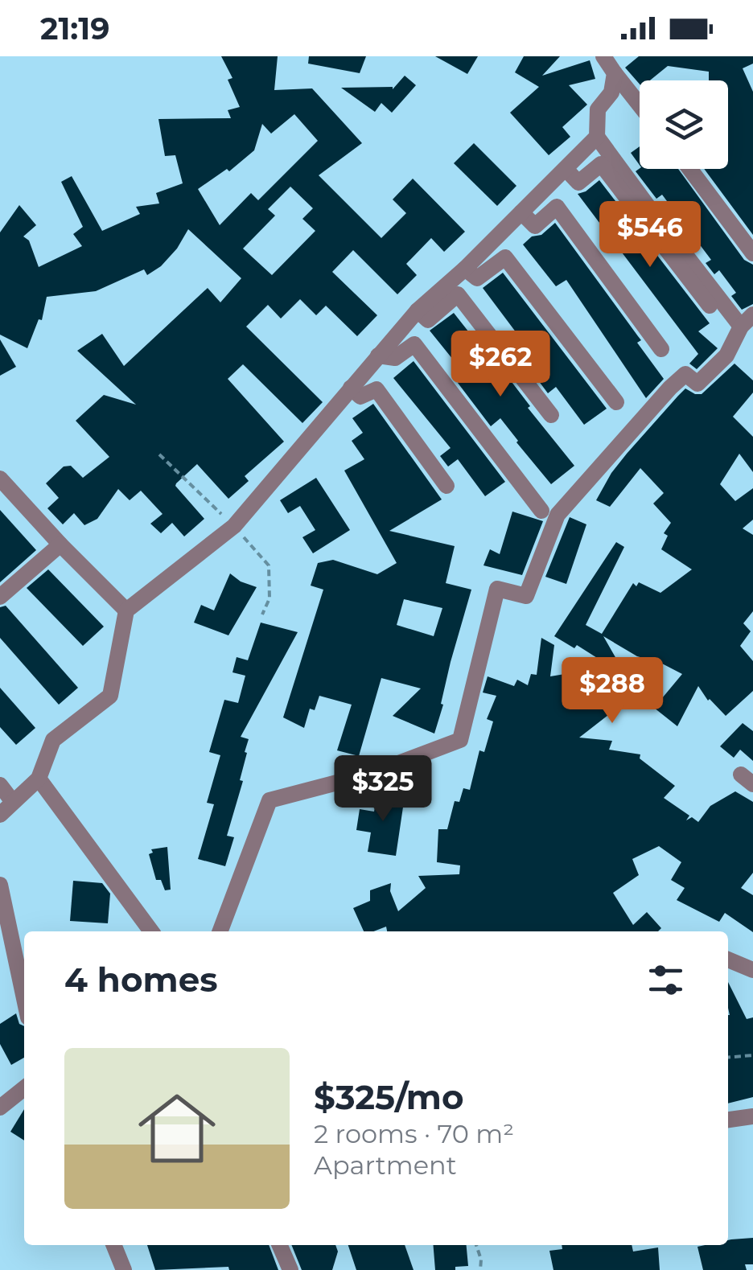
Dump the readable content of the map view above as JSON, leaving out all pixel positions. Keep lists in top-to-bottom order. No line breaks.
{"page":{"status":"21:19","price":["$546","$262","$288","$325"],"heading":"4 homes","list":[{"name":"$325/mo","note":"2 rooms · 70 m² · Apartment"}]}}
